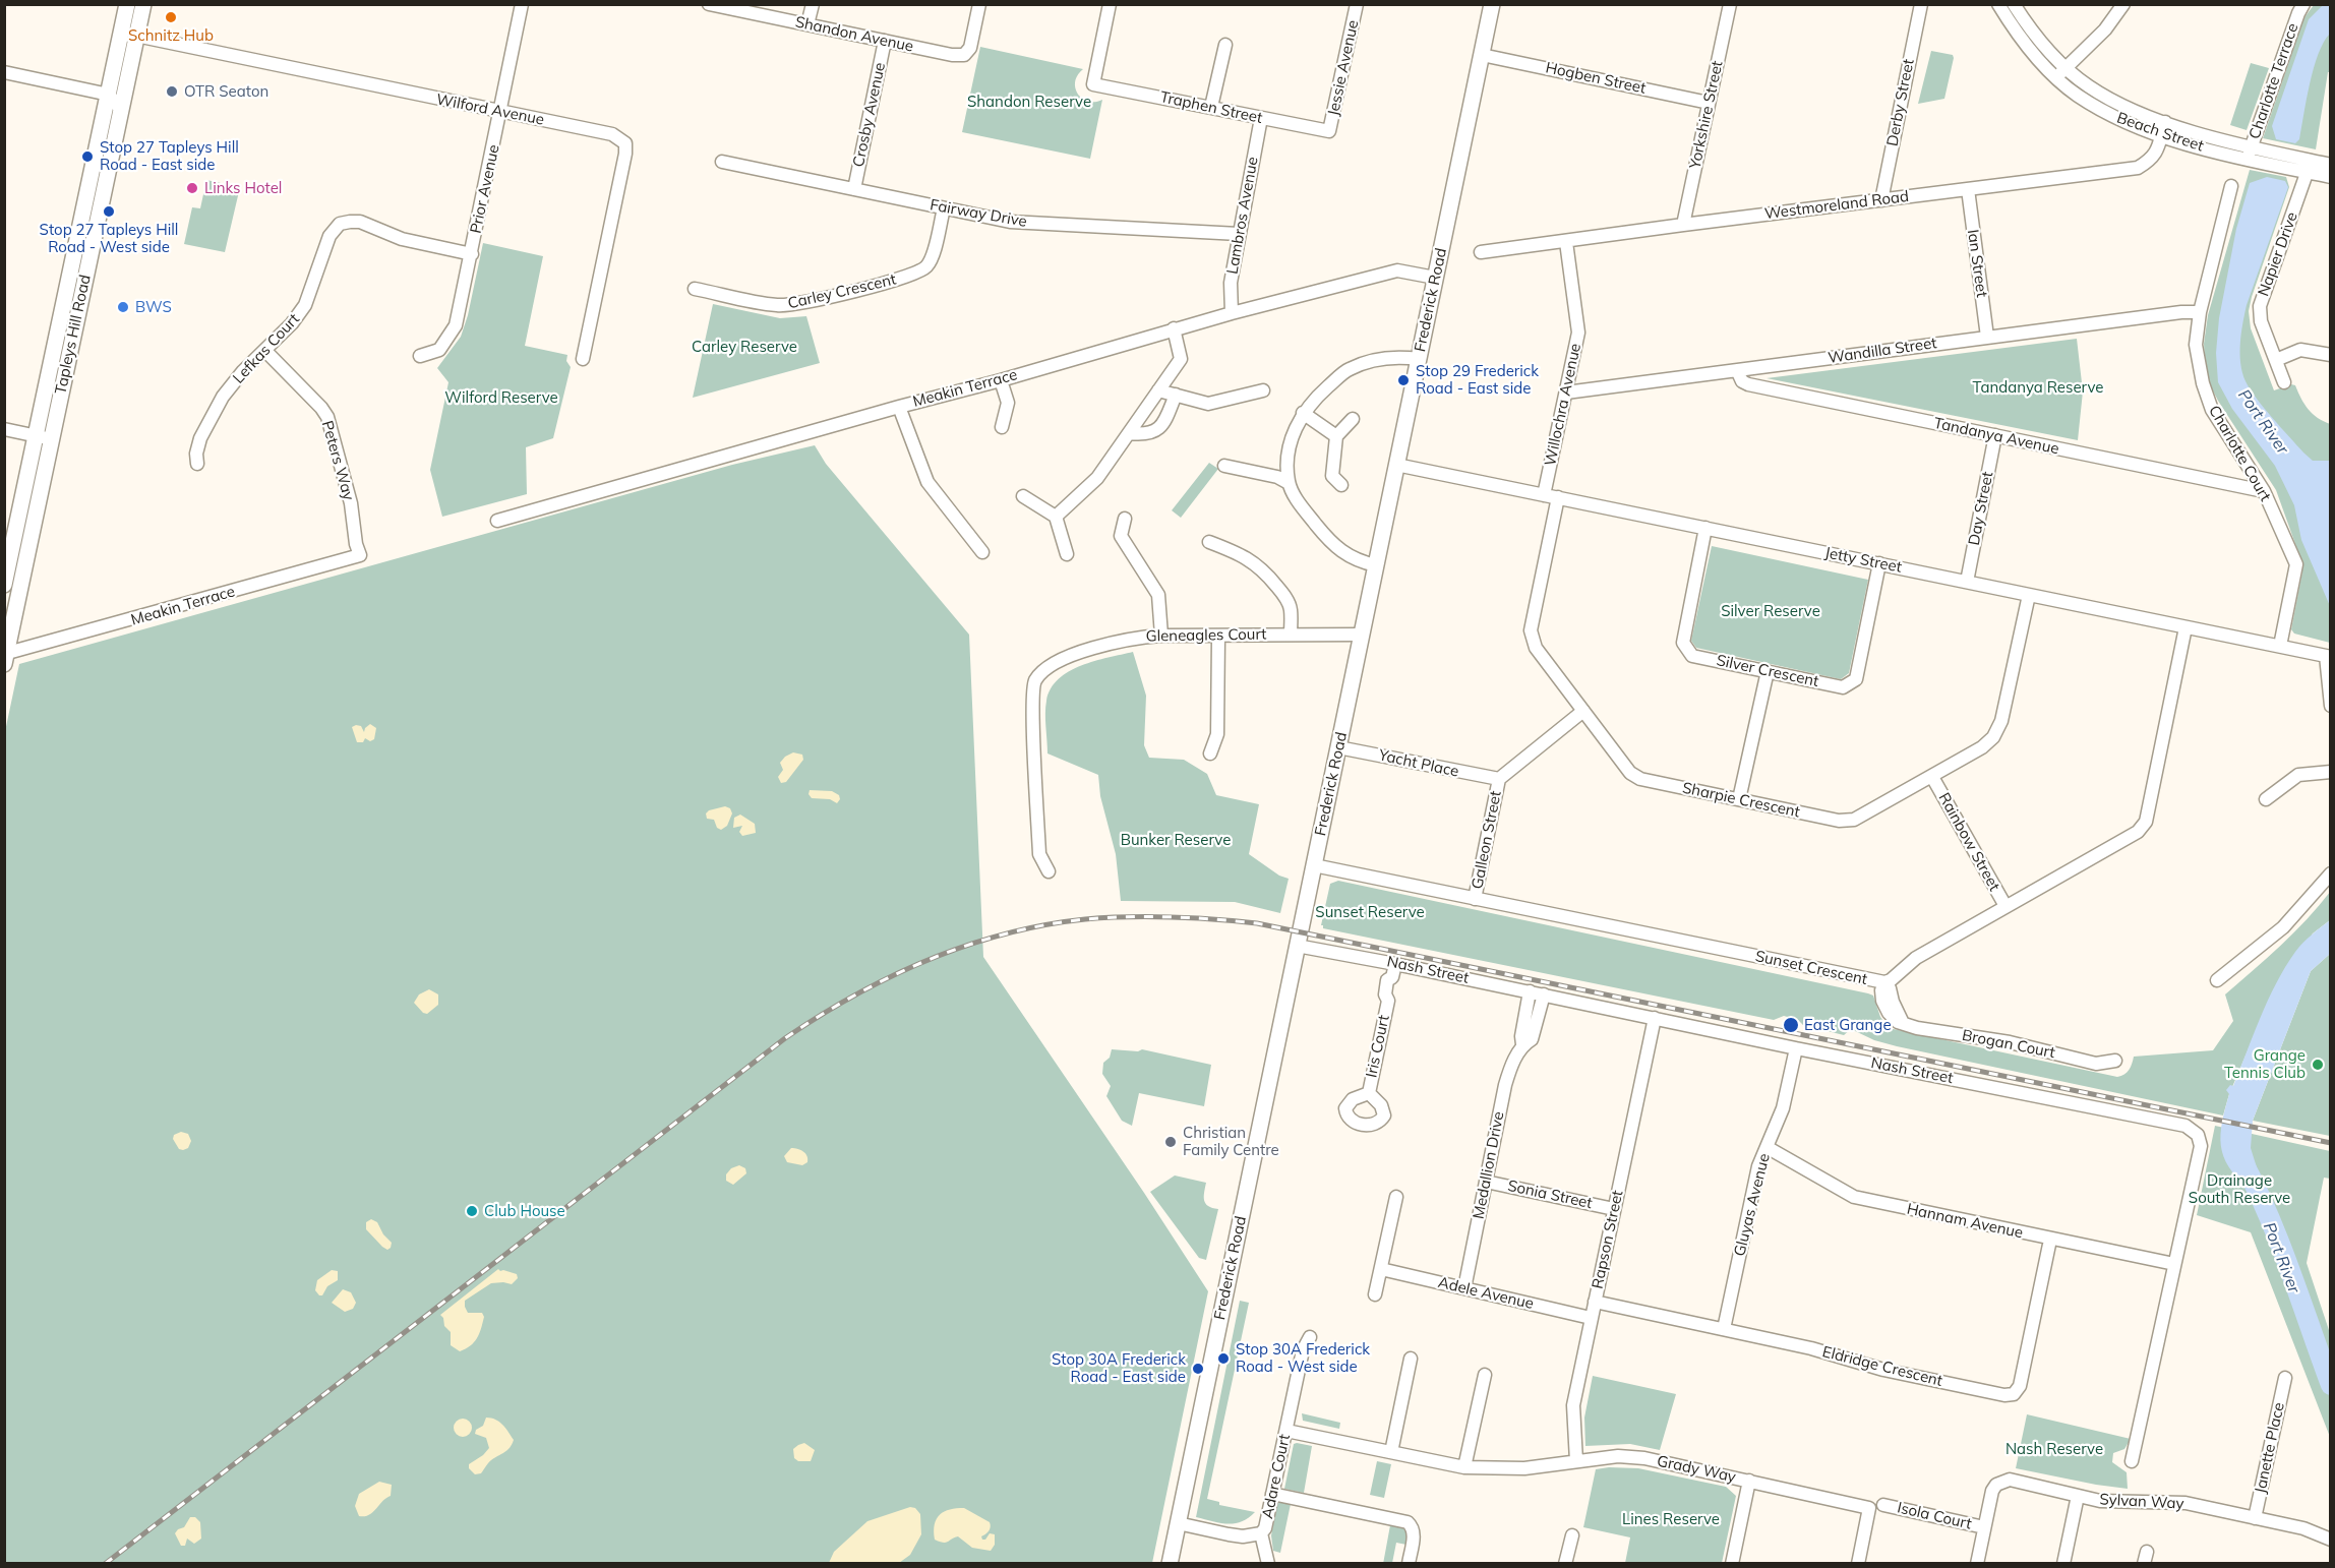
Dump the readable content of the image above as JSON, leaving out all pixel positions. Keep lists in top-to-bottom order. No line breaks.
{"streets":{"main road":["Frederick Road","Tapleys Hill Road"],"street":["Shandon Avenue","Jessie Avenue","Hogben Street","Charlotte Terrace","Derby Street","Traphen Street","Wilford Avenue","Crosby Avenue","Yorkshire Street","Beach Street","Prior Avenue","Westmoreland Road","Fairway Drive","Lambros Avenue","Napier Drive","Ian Street","Carley Crescent","Lefkas Court","Wandilla Street","Meakin Terrace","Willochra Avenue","Tandanya Avenue","Charlotte Court","Peters Way","Day Street","Jetty Street","Gleneagles Court","Silver Crescent","Yacht Place","Sharpie Crescent","Galleon Street","Rainbow Street","Sunset Crescent","Nash Street","Brogan Court","Iris Court","Medallion Drive","Sonia Street","Gluyas Avenue","Hannam Avenue","Rapson Street","Adele Avenue","Eldridge Crescent","Janette Place","Grady Way","Adare Court","Sylvan Way","Isola Court"]},"crossings":[["Shandon Avenue","Crosby Avenue"],["Jessie Avenue","Traphen Street"],["Hogben Street","Yorkshire Street"],["Hogben Street","Frederick Road"],["Charlotte Terrace","Beach Street"],["Derby Street","Westmoreland Road"],["Traphen Street","Lambros Avenue"],["Wilford Avenue","Prior Avenue"],["Wilford Avenue","Tapleys Hill Road"],["Crosby Avenue","Fairway Drive"],["Yorkshire Street","Westmoreland Road"],["Beach Street","Westmoreland Road"],["Beach Street","Napier Drive"],["Prior Avenue","Lefkas Court"],["Westmoreland Road","Ian Street"],["Westmoreland Road","Willochra Avenue"],["Fairway Drive","Lambros Avenue"],["Fairway Drive","Carley Crescent"],["Lambros Avenue","Meakin Terrace"],["Ian Street","Wandilla Street"],["Frederick Road","Meakin Terrace"],["Frederick Road","Jetty Street"],["Frederick Road","Gleneagles Court"],["Frederick Road","Yacht Place"],["Frederick Road","Sunset Crescent"],["Frederick Road","Nash Street"],["Frederick Road","Adare Court"],["Tapleys Hill Road","Meakin Terrace"],["Lefkas Court","Peters Way"],["Wandilla Street","Willochra Avenue"],["Wandilla Street","Tandanya Avenue"],["Wandilla Street","Charlotte Court"],["Meakin Terrace","Peters Way"],["Willochra Avenue","Jetty Street"],["Tandanya Avenue","Charlotte Court"],["Tandanya Avenue","Day Street"],["Charlotte Court","Jetty Street"],["Day Street","Jetty Street"],["Jetty Street","Silver Crescent"],["Jetty Street","Sharpie Crescent"],["Jetty Street","Sunset Crescent"],["Yacht Place","Galleon Street"],["Sharpie Crescent","Galleon Street"],["Sharpie Crescent","Rainbow Street"],["Galleon Street","Sunset Crescent"],["Rainbow Street","Sunset Crescent"],["Sunset Crescent","Brogan Court"],["Nash Street","Iris Court"],["Nash Street","Medallion Drive"],["Nash Street","Gluyas Avenue"],["Nash Street","Hannam Avenue"],["Nash Street","Rapson Street"],["Medallion Drive","Sonia Street"],["Medallion Drive","Adele Avenue"],["Sonia Street","Rapson Street"],["Gluyas Avenue","Hannam Avenue"],["Gluyas Avenue","Eldridge Crescent"],["Hannam Avenue","Eldridge Crescent"],["Rapson Street","Adele Avenue"],["Rapson Street","Eldridge Crescent"],["Rapson Street","Grady Way"],["Janette Place","Sylvan Way"],["Grady Way","Adare Court"],["Sylvan Way","Isola Court"]],"water":["Port River"],"parks":["Shandon Reserve","Carley Reserve","Tandanya Reserve","Wilford Reserve","Silver Reserve","Bunker Reserve","Sunset Reserve","Drainage South Reserve","Nash Reserve","Lines Reserve"],"places":["Schnitz Hub","OTR Seaton","Stop 27 Tapleys Hill Road - East side","Links Hotel","Stop 27 Tapleys Hill Road - West side","BWS","Stop 29 Frederick Road - East side","East Grange","Grange Tennis Club","Christian Family Centre","Club House","Stop 30A Frederick Road - West side","Stop 30A Frederick Road - East side"]}
